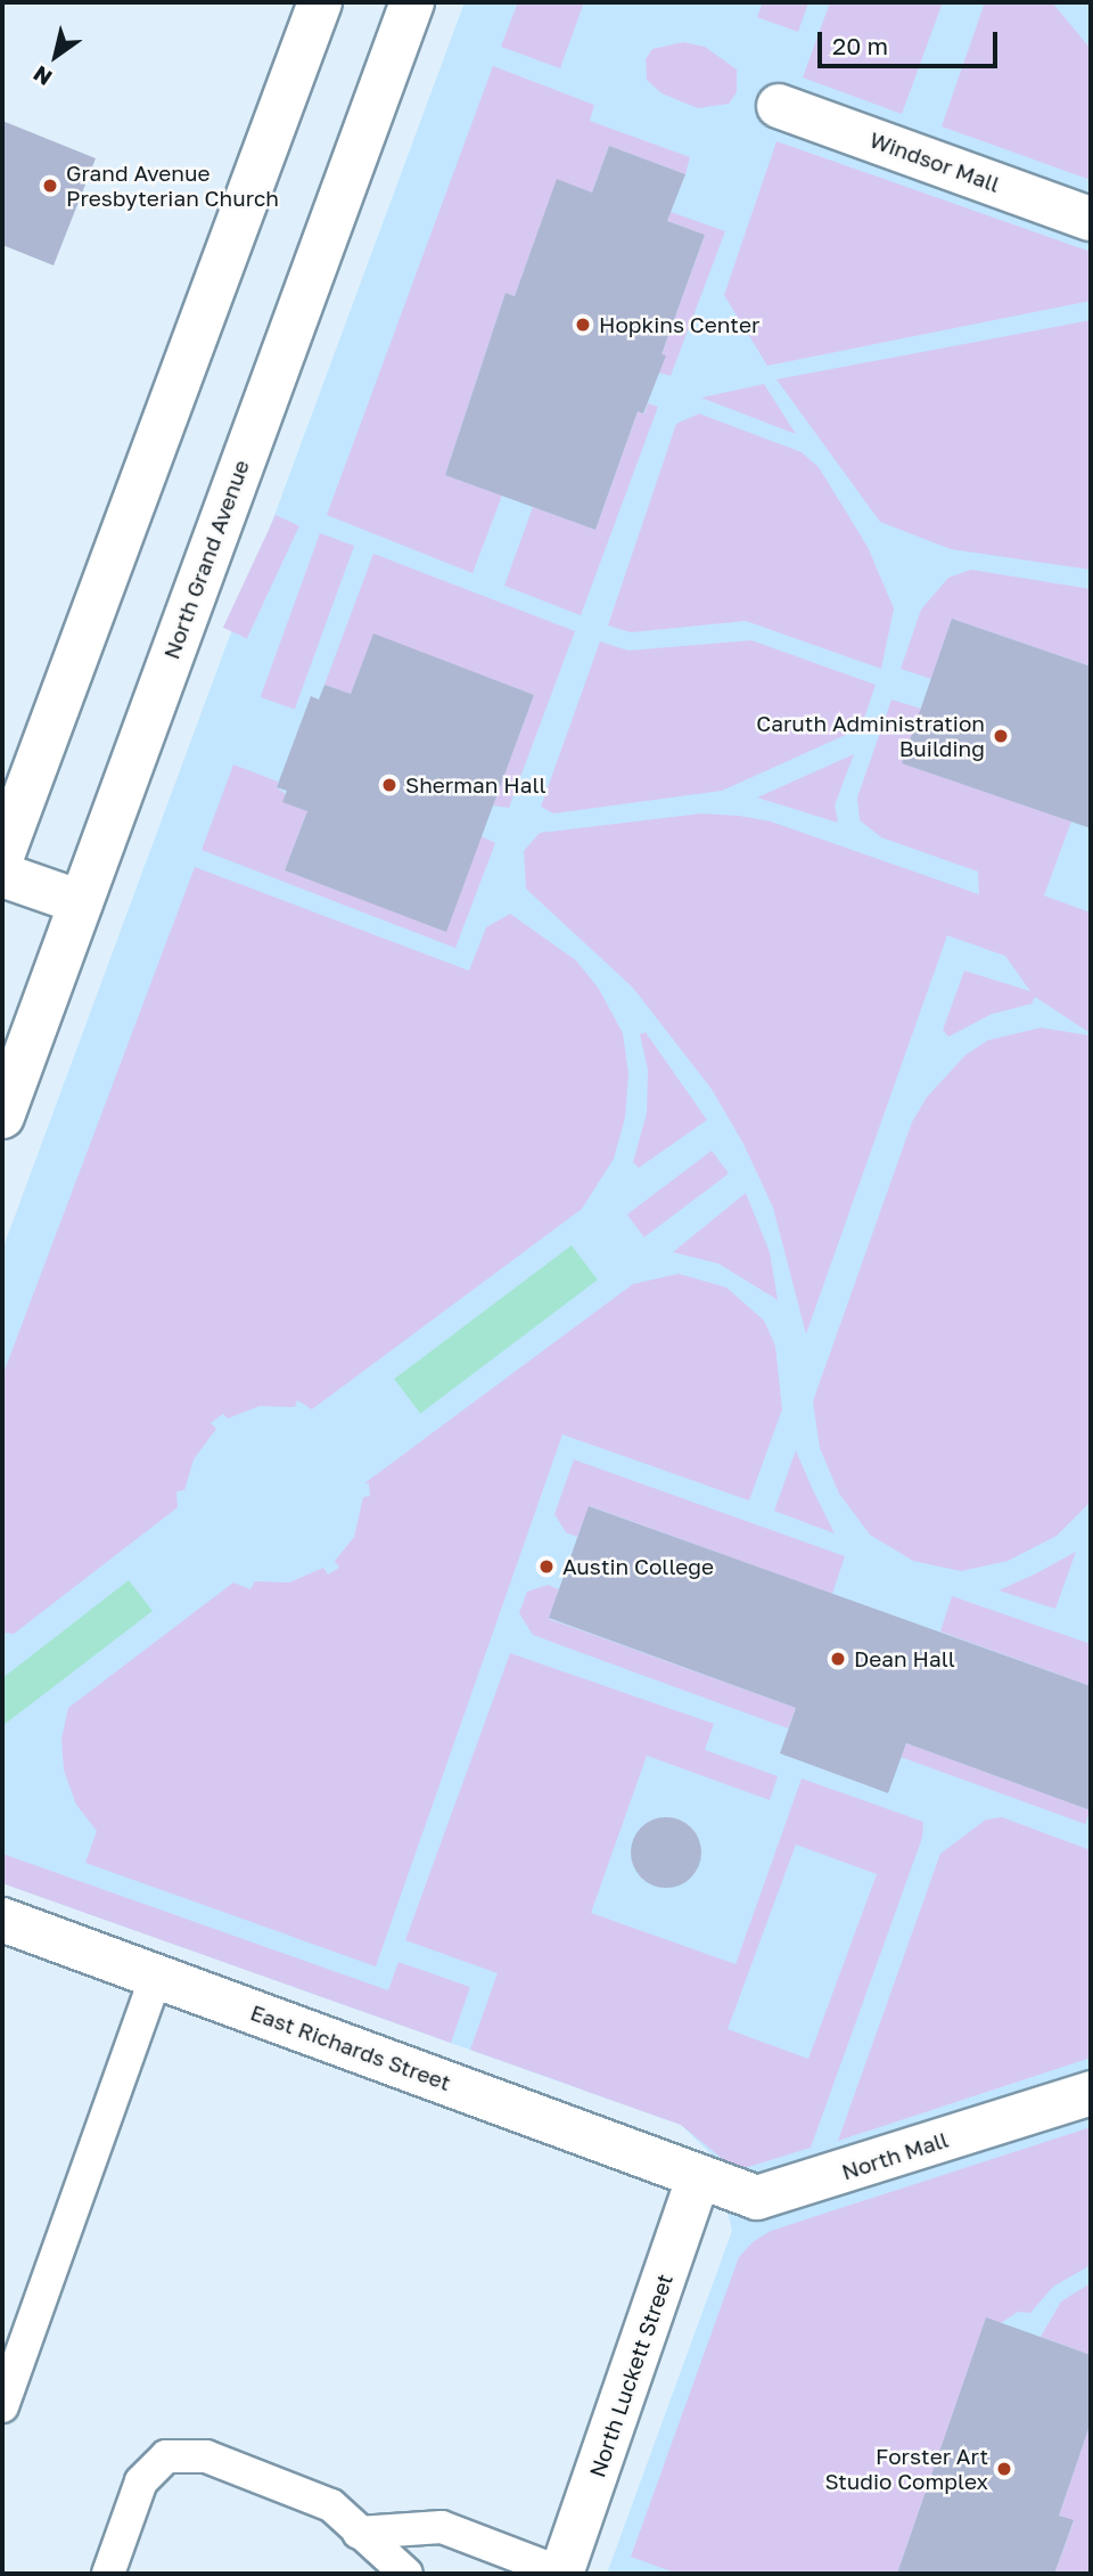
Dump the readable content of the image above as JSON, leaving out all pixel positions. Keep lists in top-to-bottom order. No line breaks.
{"streets":{"main road":["Windsor Mall","North Grand Avenue","East Richards Street","North Mall","North Luckett Street"]},"crossings":[["East Richards Street","North Mall"],["East Richards Street","North Luckett Street"],["North Mall","North Luckett Street"]],"places":["Grand Avenue Presbyterian Church","Hopkins Center","Caruth Administration Building","Sherman Hall","Austin College","Dean Hall","Forster Art Studio Complex"],"scale_bar":"20 m","north":"bottom left"}
